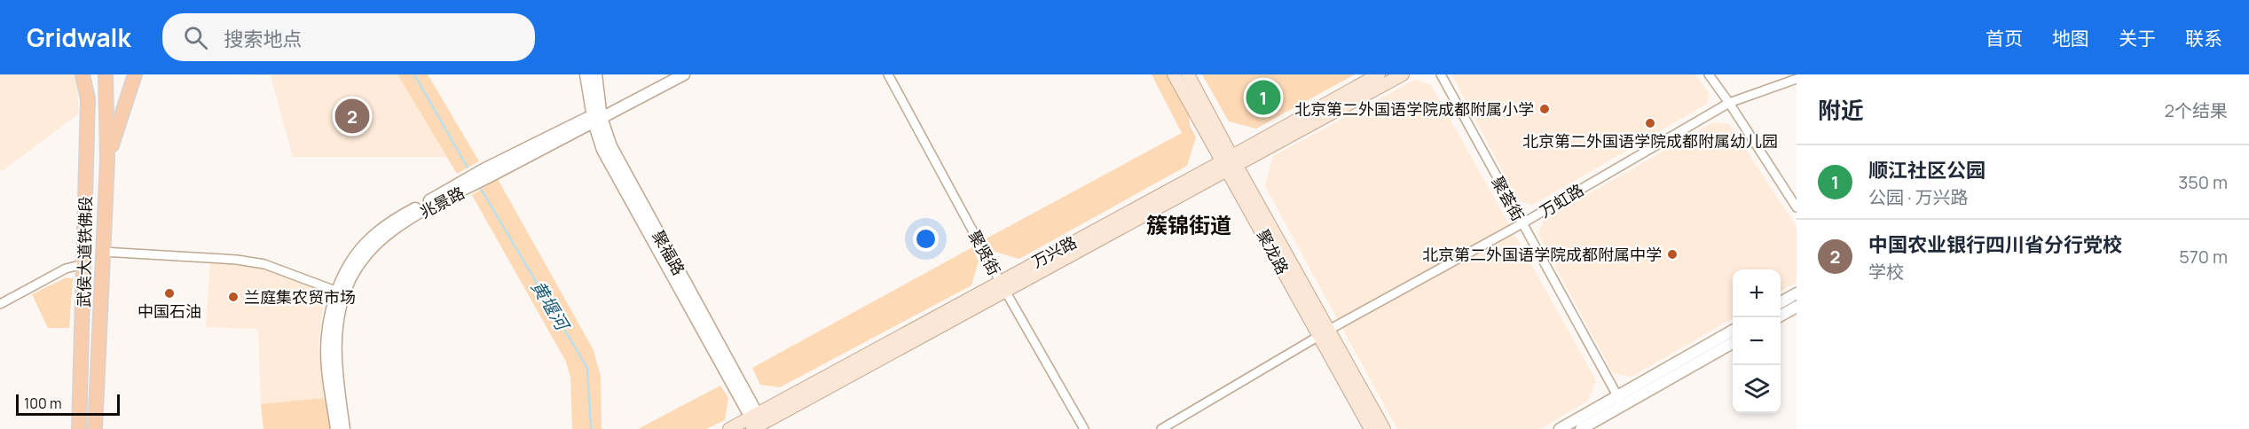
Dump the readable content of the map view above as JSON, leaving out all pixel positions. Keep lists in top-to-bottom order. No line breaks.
{"streets":{"main road":["武侯大道铁佛段","万兴路","聚龙路"],"street":["聚荟街","万虹路","兆景路","聚福路","聚贤街"]},"crossings":[["聚荟街","万虹路"],["万虹路","聚龙路"],["兆景路","聚福路"],["万兴路","聚龙路"],["万兴路","聚福路"],["万兴路","聚贤街"]],"districts":["簇锦街道"],"water":["黄堰河"],"places":["北京第二外国语学院成都附属小学","北京第二外国语学院成都附属幼儿园","北京第二外国语学院成都附属中学","中国石油","兰庭集农贸市场"],"scale_bar":"100 m","page":{"header":"Gridwalk","search":"搜索地点","nav":["首页","地图","关于","联系"],"heading":["附近","2个结果"],"pins":["1","2"],"list":[{"mark":"1","name":"顺江社区公园","note":"公园 · 万兴路","value":"350 m"},{"mark":"2","name":"中国农业银行四川省分行党校","note":"学校","value":"570 m"}],"map_buttons":["+","−"],"scale":"100 m"}}
